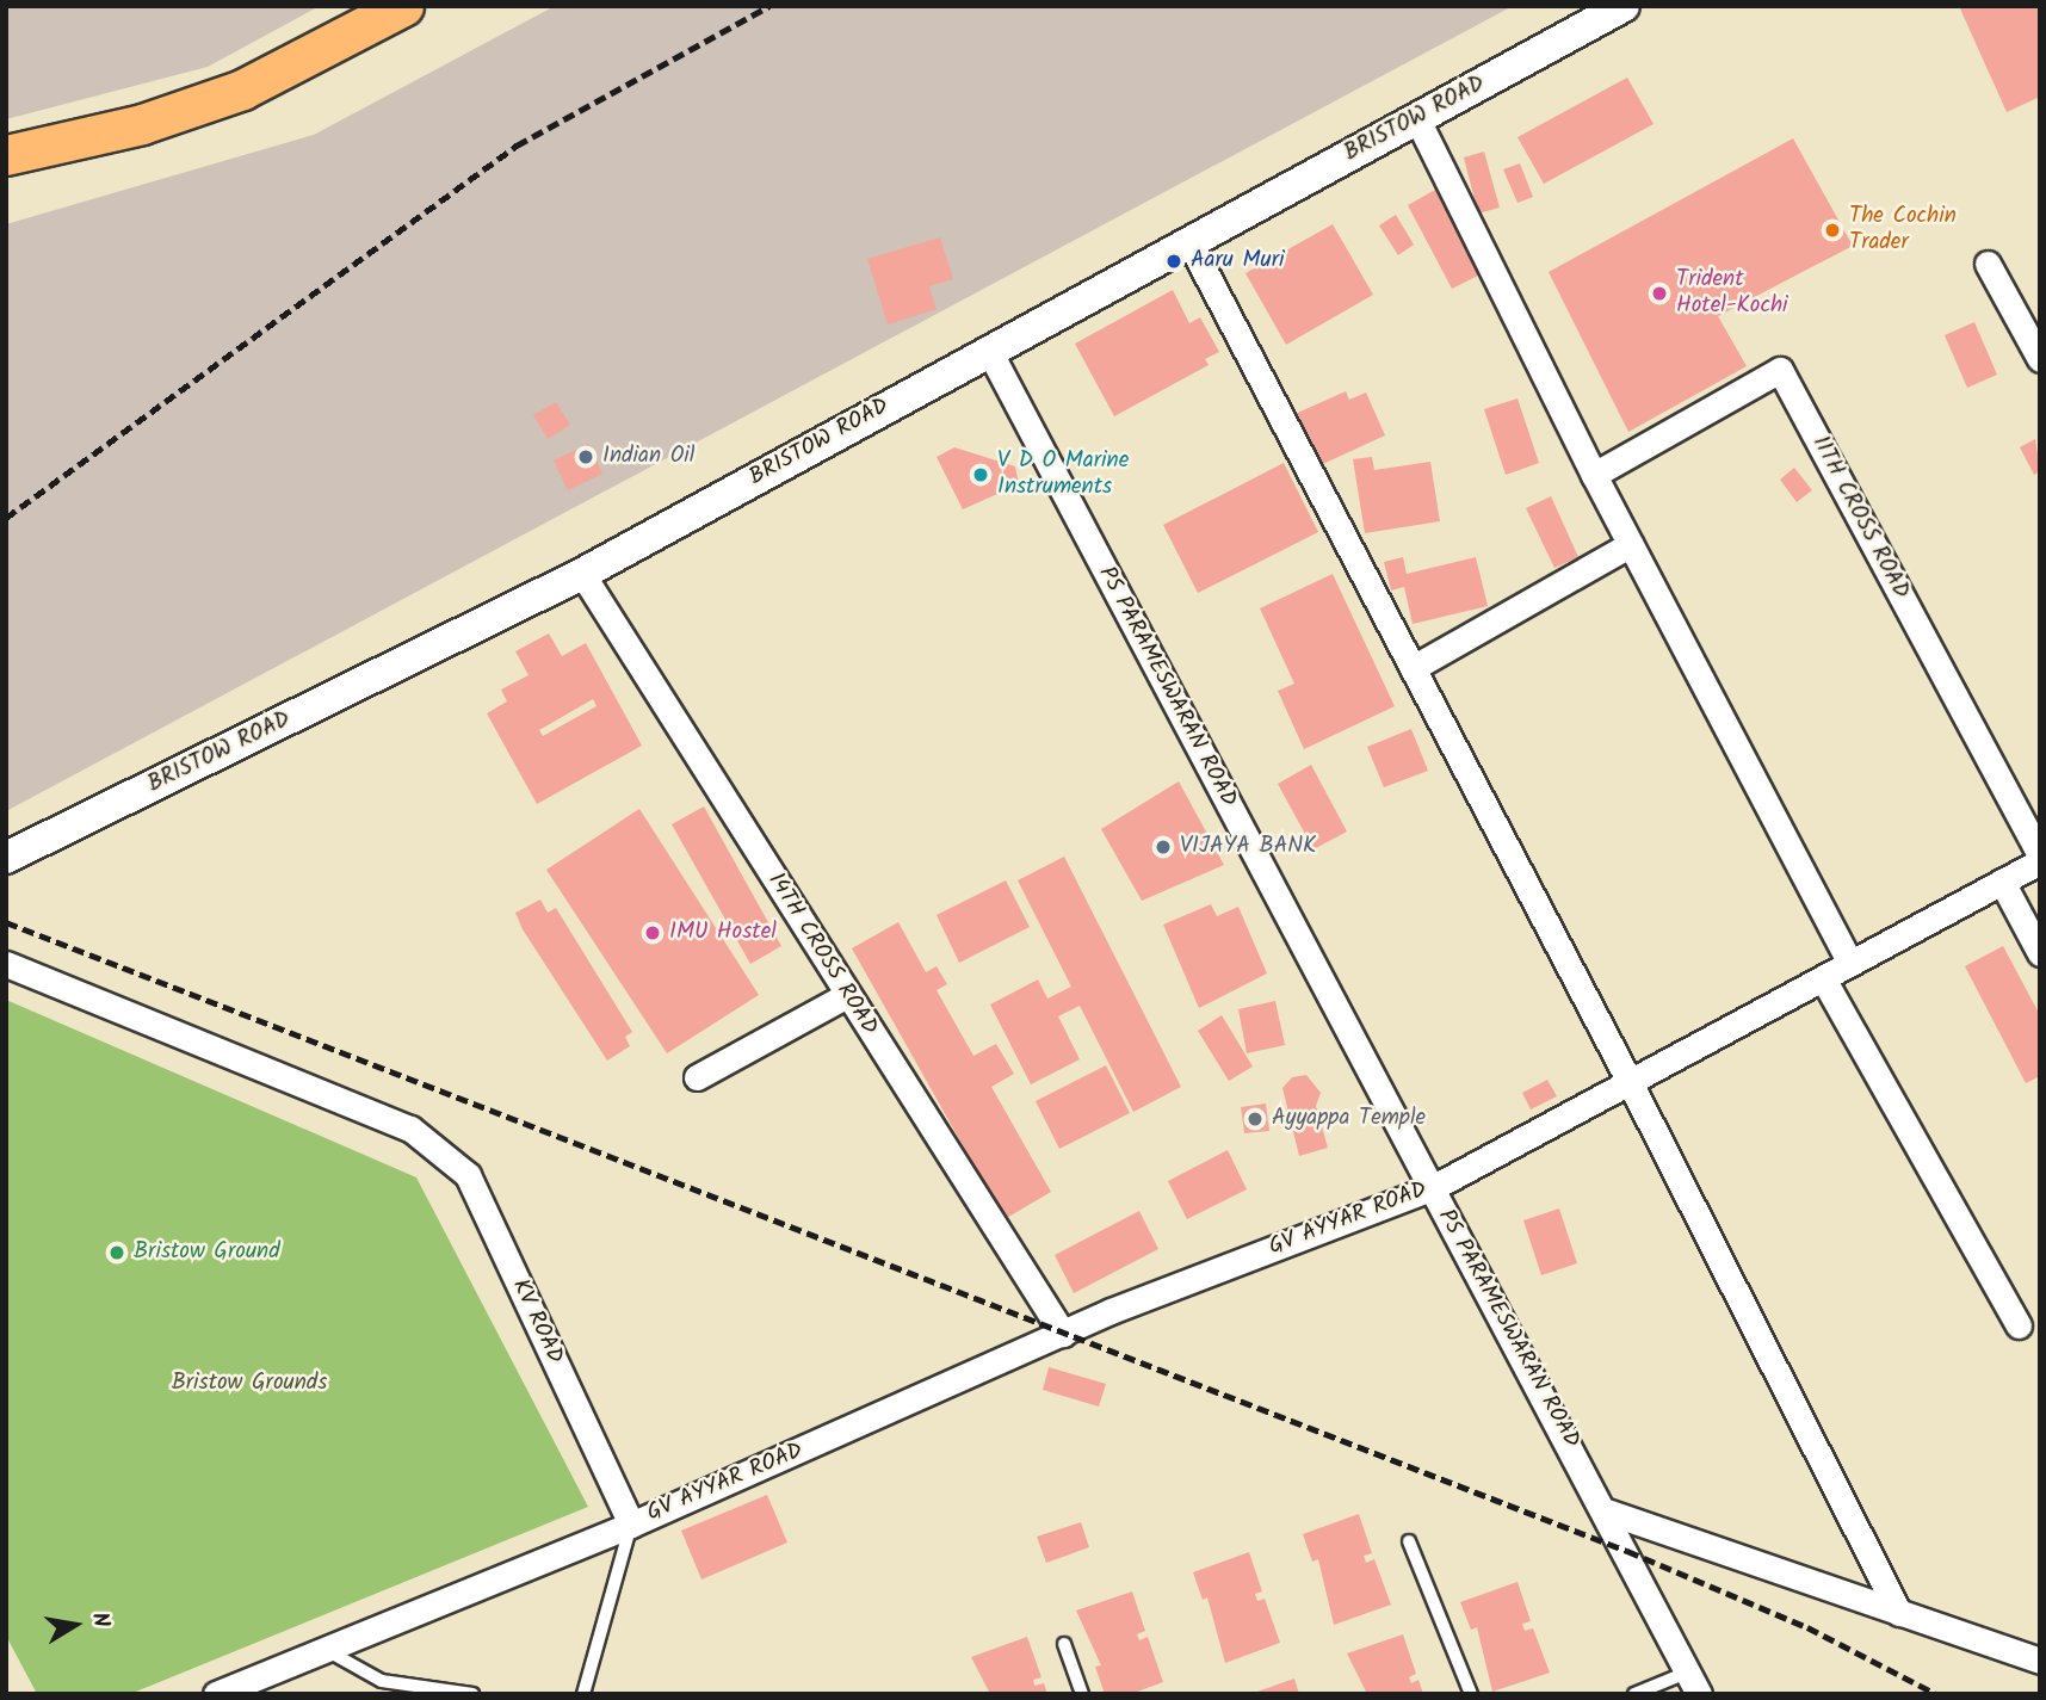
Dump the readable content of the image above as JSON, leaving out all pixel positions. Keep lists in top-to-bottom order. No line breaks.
{"streets":{"street":["BRISTOW ROAD","11TH CROSS ROAD","PS PARAMESWARAN ROAD","14TH CROSS ROAD","GV AYYAR ROAD","KV ROAD"]},"crossings":[["BRISTOW ROAD","PS PARAMESWARAN ROAD"],["BRISTOW ROAD","14TH CROSS ROAD"],["PS PARAMESWARAN ROAD","GV AYYAR ROAD"],["14TH CROSS ROAD","GV AYYAR ROAD"],["GV AYYAR ROAD","KV ROAD"]],"parks":["Bristow Grounds"],"places":["The Cochin Trader","Aaru Muri","Trident Hotel-Kochi","Indian Oil","V D O Marine Instruments","VIJAYA BANK","IMU Hostel","Ayyappa Temple","Bristow Ground"],"north":"right"}
